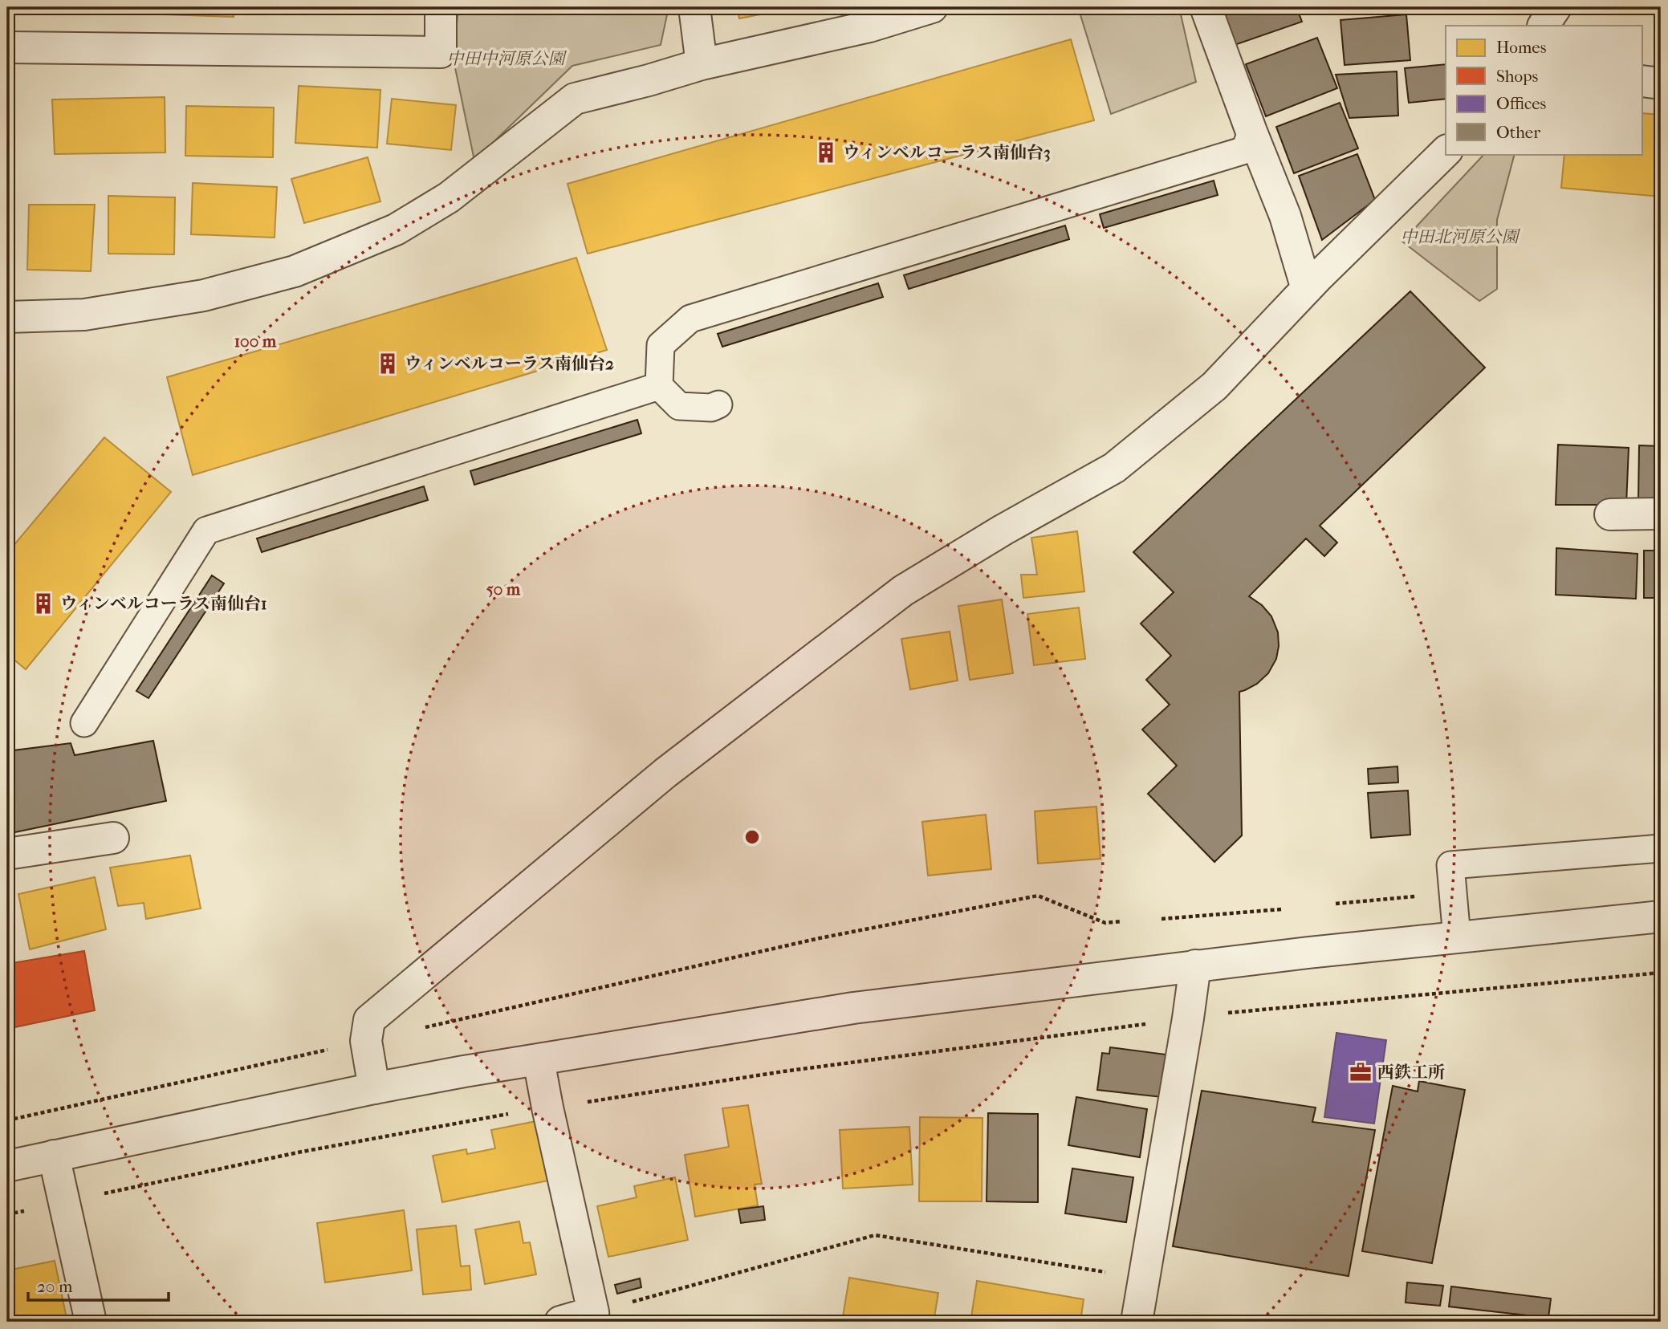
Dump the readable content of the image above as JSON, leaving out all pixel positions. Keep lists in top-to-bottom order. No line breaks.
{"parks":["中田中河原公園","中田北河原公園"],"places":{"building":["ウィンベルコーラス南仙台3","ウィンベルコーラス南仙台2","ウィンベルコーラス南仙台1"],"office":["西鉄工所"]},"legend":["Homes","Shops","Offices","Other"],"scale_bar":"20 m","rings":["100 m","50 m"]}
